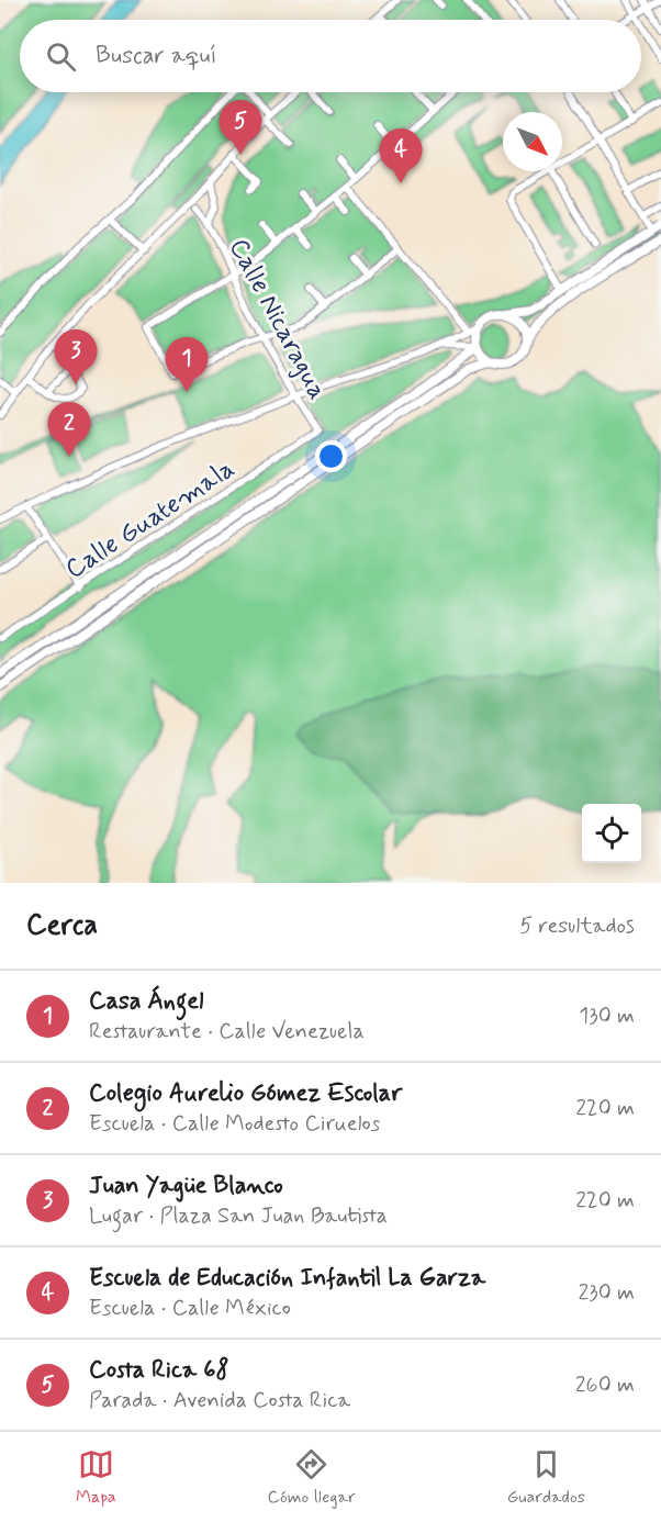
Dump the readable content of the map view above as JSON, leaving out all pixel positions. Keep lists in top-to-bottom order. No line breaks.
{"streets":{"street":["Calle Nicaragua","Calle Guatemala"]},"crossings":[["Calle Nicaragua","Calle Guatemala"]],"north":"bottom right","page":{"search":"Buscar aquí","pins":["5","4","3","1","2"],"heading":["Cerca","5 resultados"],"list":[{"mark":"1","name":"Casa Ángel","note":"Restaurante · Calle Venezuela","value":"130 m"},{"mark":"2","name":"Colegio Aurelio Gómez Escolar","note":"Escuela · Calle Modesto Ciruelos","value":"220 m"},{"mark":"3","name":"Juan Yagüe Blanco","note":"Lugar · Plaza San Juan Bautista","value":"220 m"},{"mark":"4","name":"Escuela de Educación Infantil La Garza","note":"Escuela · Calle México","value":"230 m"},{"mark":"5","name":"Costa Rica 68","note":"Parada · Avenida Costa Rica","value":"260 m"}],"nav":["Mapa","Cómo llegar","Guardados"]}}
